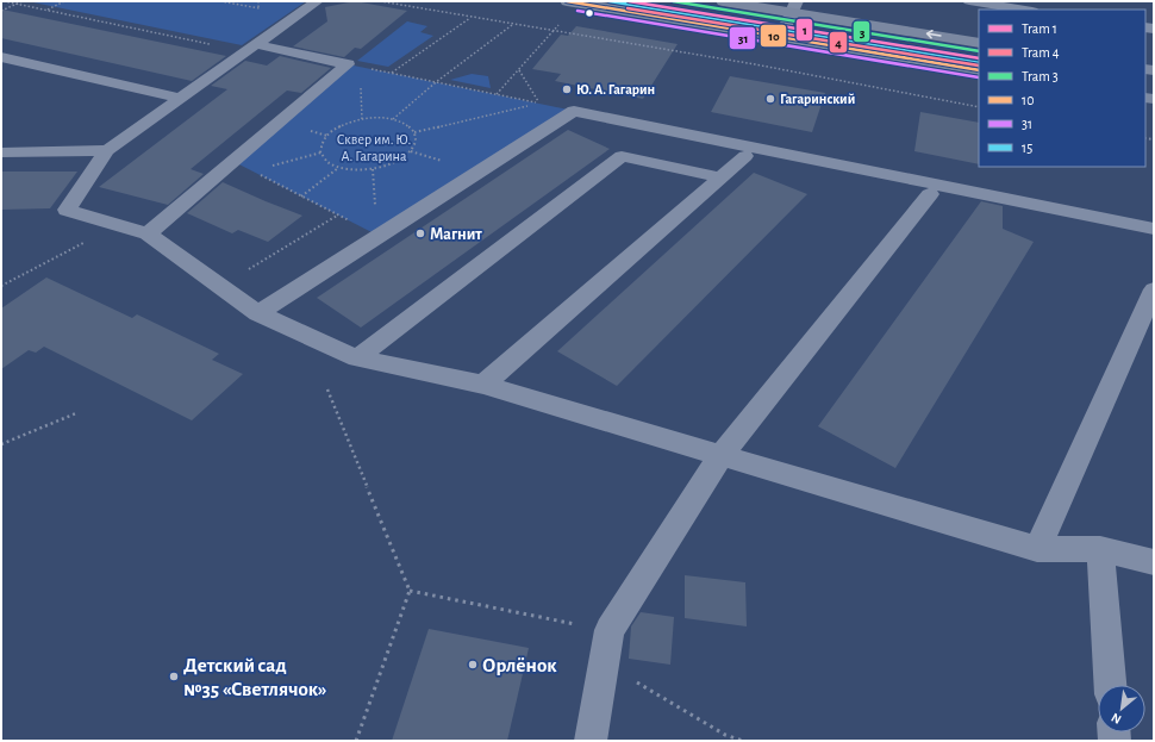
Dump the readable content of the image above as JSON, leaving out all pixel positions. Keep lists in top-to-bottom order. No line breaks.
{"parks":["Сквер им. Ю. А. Гагарина"],"places":["Ю. А. Гагарин","Гагаринский","Магнит","Орлёнок","Детский сад №35 «Светлячок»"],"lines":["tram line 1","tram line 3","transit line 10","transit line 15","tram line 4","transit line 31"],"legend":["Tram 1","Tram 4","Tram 3","10","31","15"],"north":"bottom left"}
